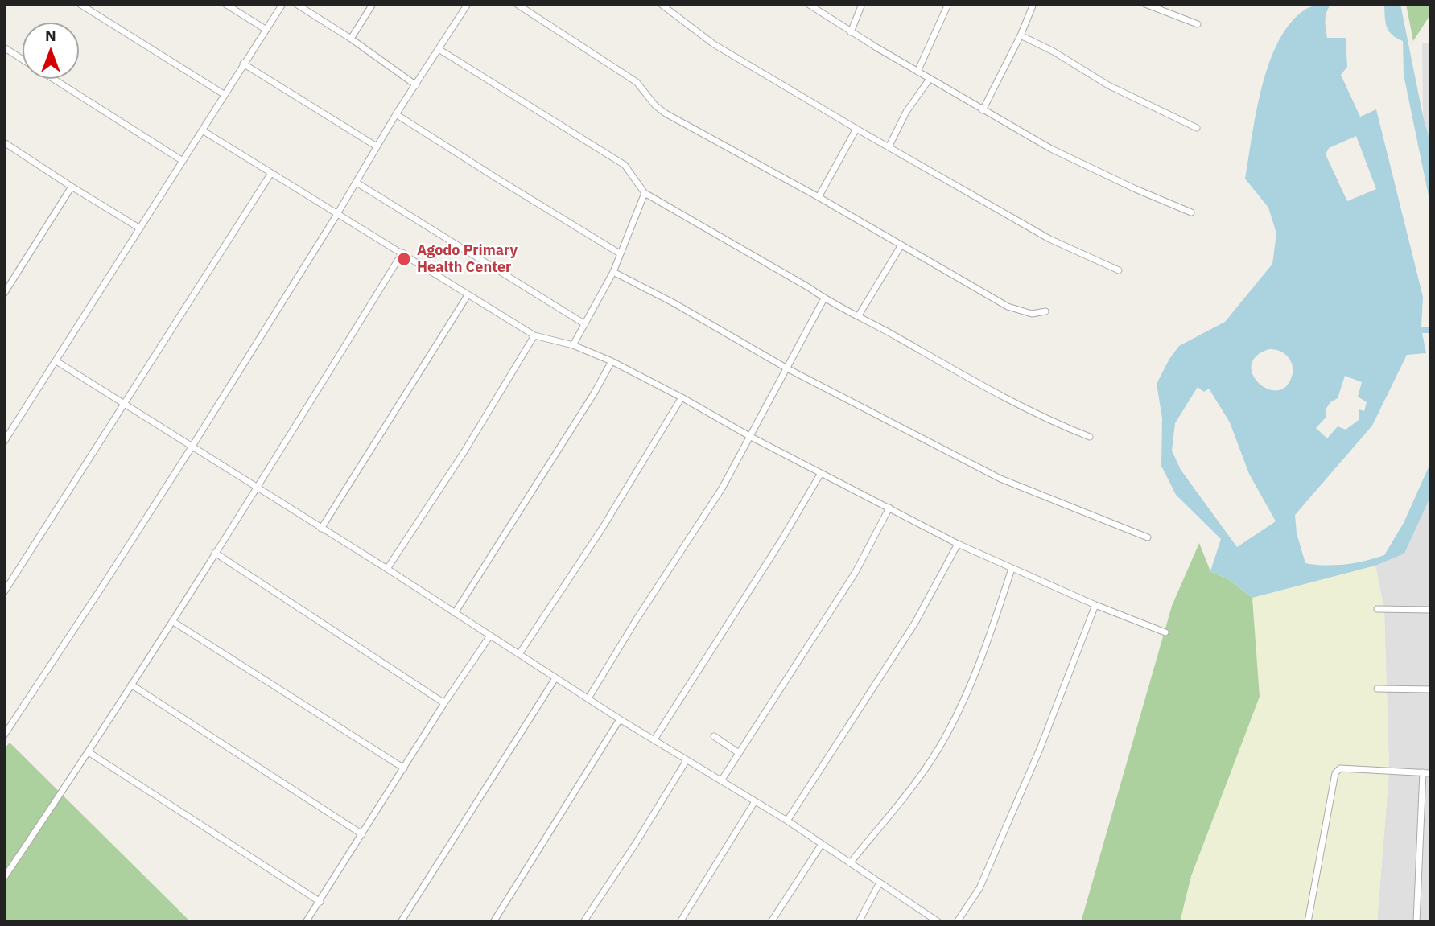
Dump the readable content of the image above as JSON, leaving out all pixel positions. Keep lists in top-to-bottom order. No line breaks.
{"places":["Agodo Primary Health Center"],"north":"top"}
